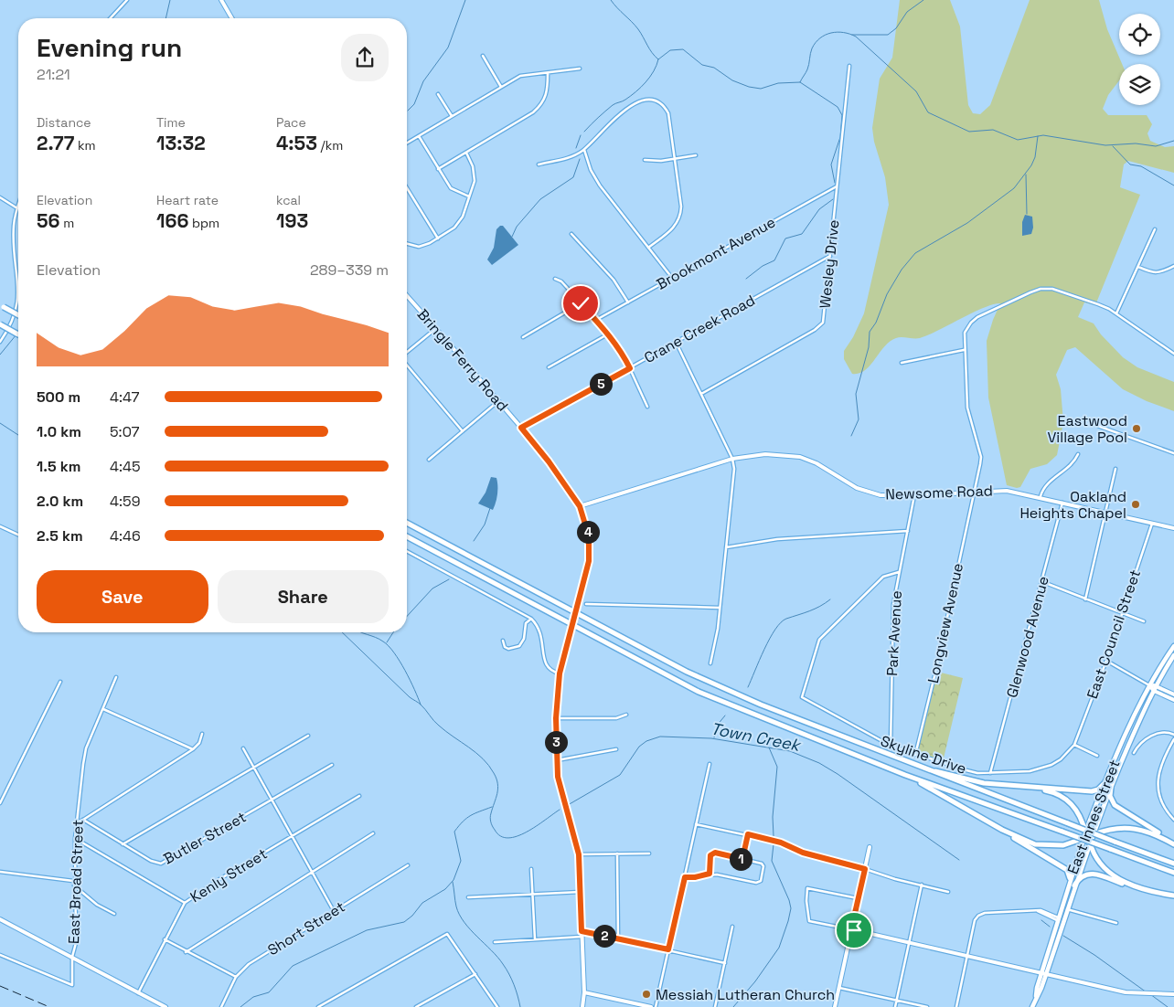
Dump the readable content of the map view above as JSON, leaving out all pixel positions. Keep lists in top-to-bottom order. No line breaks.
{"streets":{"main road":["East Innes Street"],"street":["Brookmont Avenue","Wesley Drive","Crane Creek Road","Bringle Ferry Road","Newsome Road","Longview Avenue","Park Avenue","East Council Street","Glenwood Avenue","Skyline Drive","Butler Street","Kenly Street","East Broad Street","Short Street"]},"crossings":[["Brookmont Avenue","Wesley Drive"],["Wesley Drive","Crane Creek Road"],["Crane Creek Road","Bringle Ferry Road"],["Bringle Ferry Road","Newsome Road"],["Newsome Road","Longview Avenue"],["Newsome Road","Park Avenue"],["Newsome Road","East Council Street"],["Newsome Road","Glenwood Avenue"],["Longview Avenue","Skyline Drive"],["Park Avenue","Skyline Drive"],["East Council Street","Skyline Drive"],["Glenwood Avenue","Skyline Drive"]],"water":["Town Creek"],"places":["Eastwood Village Pool","Oakland Heights Chapel","Messiah Lutheran Church"],"page":{"heading":["Evening run","21:21"],"stats":[["Distance","2.77 km"],["Time","13:32"],["Pace","4:53 /km"],["Elevation","56 m"],["Heart rate","166 bpm"],["kcal","193"]],"chart":["Elevation","289–339 m"],"pins":["5","4","3","1","2"],"list":[{"name":"500 m","note":"4:47"},{"name":"1.0 km","note":"5:07"},{"name":"1.5 km","note":"4:45"},{"name":"2.0 km","note":"4:59"},{"name":"2.5 km","note":"4:46"}],"buttons":["Save","Share"]}}
